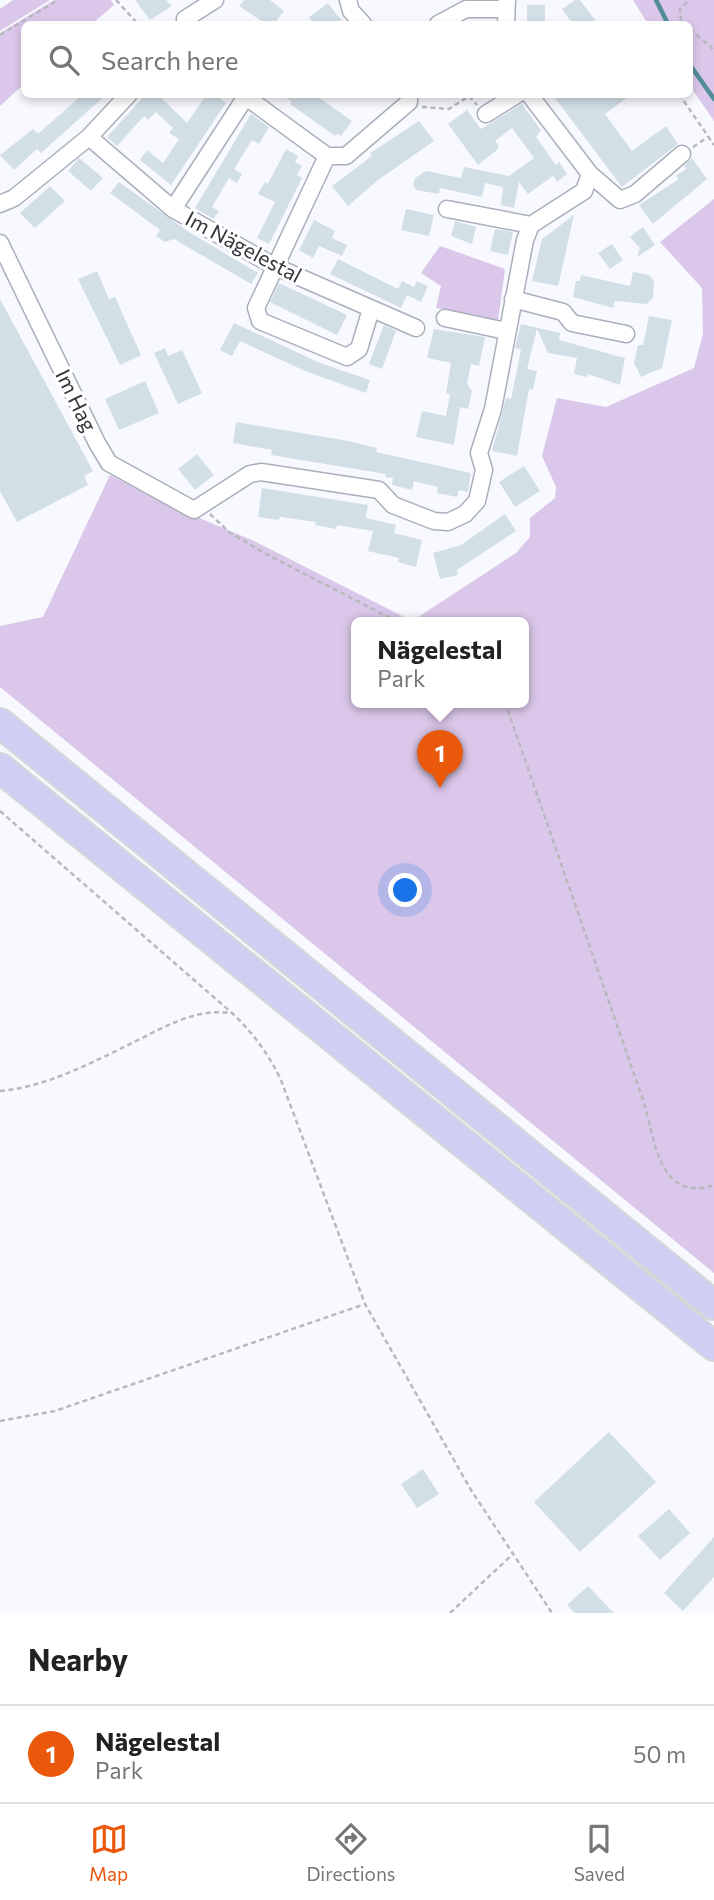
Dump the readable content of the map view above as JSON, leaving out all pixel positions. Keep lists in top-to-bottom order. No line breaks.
{"streets":{"street":["Im Nägelestal","Im Hag"]},"page":{"search":"Search here","popup":["Nägelestal","Park"],"pins":"1","heading":"Nearby","list":[{"mark":"1","name":"Nägelestal","note":"Park","value":"50 m"}],"nav":["Map","Directions","Saved"]}}
